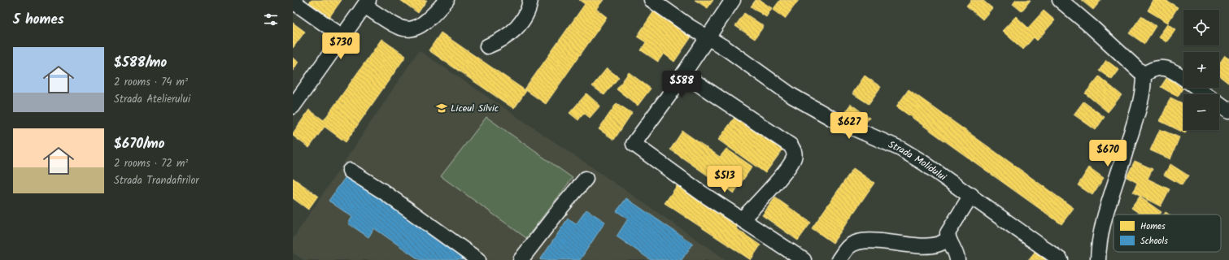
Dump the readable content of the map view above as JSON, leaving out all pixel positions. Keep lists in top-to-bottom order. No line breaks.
{"streets":{"street":["Strada Molidului"]},"places":{"school or university":["Liceul Silvic"]},"legend":["Homes","Schools"],"page":{"heading":"5 homes","map_buttons":["+","−"],"price":["$730","$588","$627","$670","$513"],"list":[{"name":"$588/mo","note":"2 rooms · 74 m² · Strada Atelierului"},{"name":"$670/mo","note":"2 rooms · 72 m² · Strada Trandafirilor"}]}}
